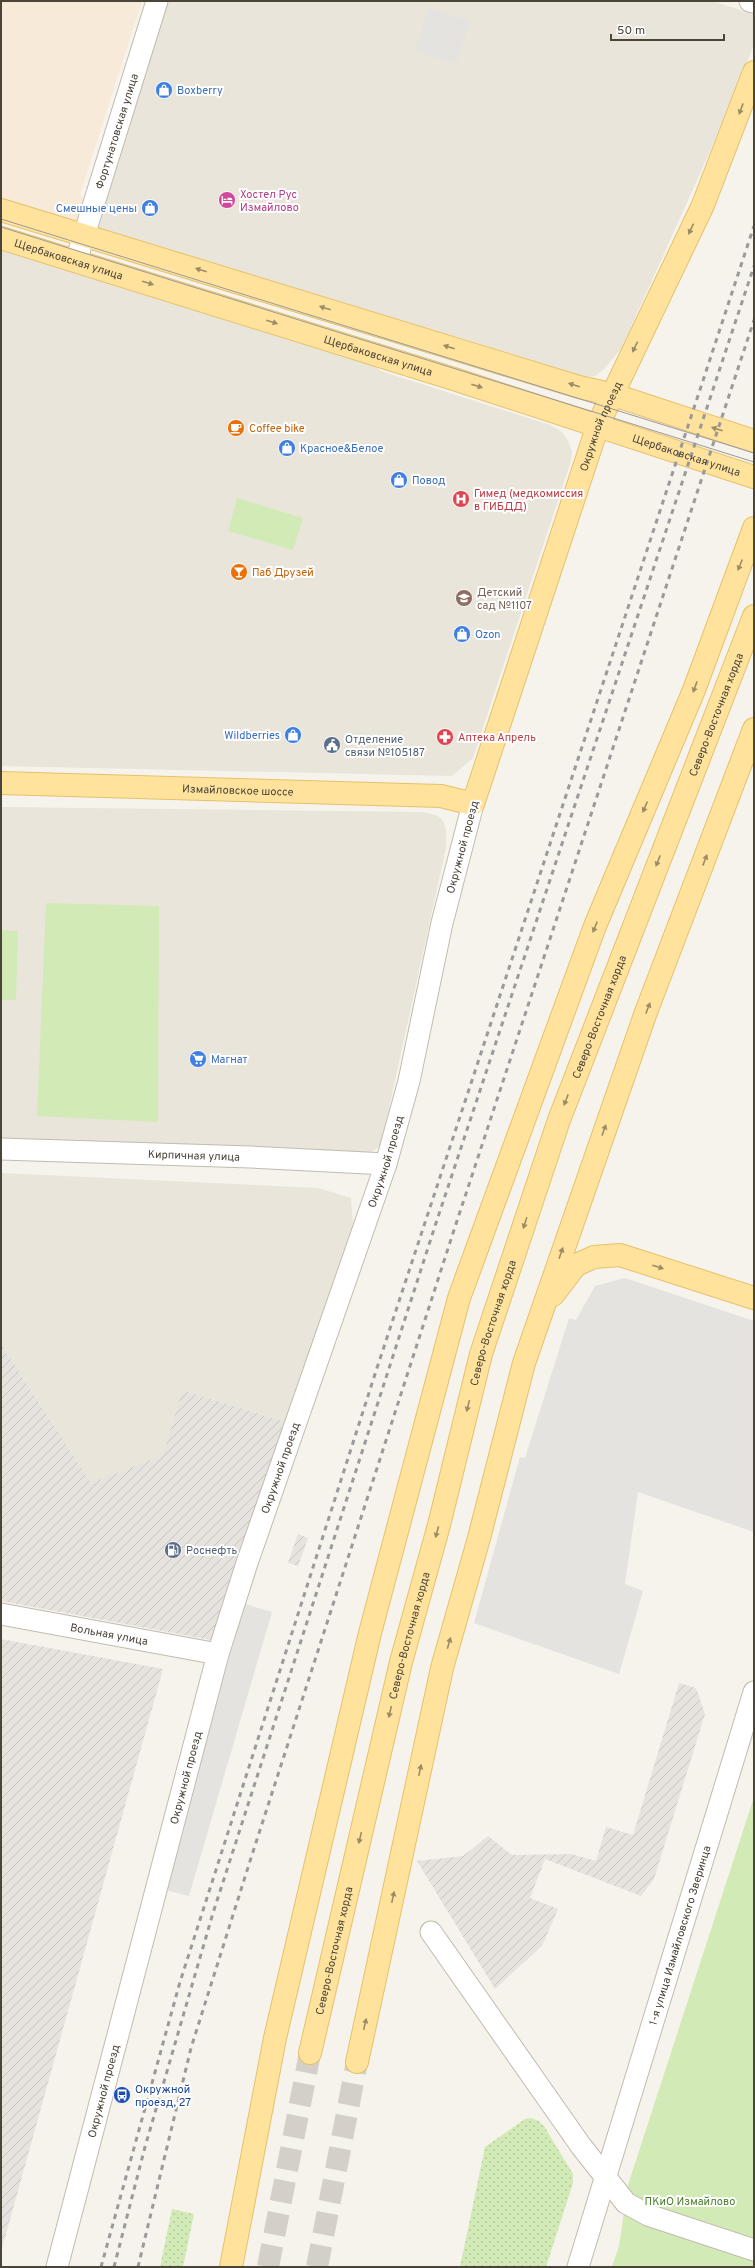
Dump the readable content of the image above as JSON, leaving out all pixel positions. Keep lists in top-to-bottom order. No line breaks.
{"streets":{"main road":["Щербаковская улица","Окружной проезд","Северо-Восточная хорда","Измайловское шоссе"],"street":["Фортунатовская улица","Кирпичная улица","Вольная улица","1-я улица Измайловского Зверинца"]},"crossings":[["Фортунатовская улица","Щербаковская улица"],["Щербаковская улица","Окружной проезд"],["Окружной проезд","Измайловское шоссе"],["Окружной проезд","Кирпичная улица"],["Окружной проезд","Вольная улица"]],"parks":["ПКиО Измайлово"],"places":{"shop":["Boxberry","Смешные цены","Красное&Белое","Повод","Ozon","Wildberries"],"hotel":["Хостел Рус Измайлово"],"cafe":["Coffee bike"],"hospital":["Гимед (медкомиссия в ГИБДД)"],"bar":["Паб Друзей"],"school or university":["Детский сад №1107"],"pharmacy":["Аптека Апрель"],"public building":["Отделение связи №105187"],"supermarket":["Магнат"],"fuel station":["Роснефть"],"bus stop":["Окружной проезд, 27"]},"scale_bar":"50 m"}
